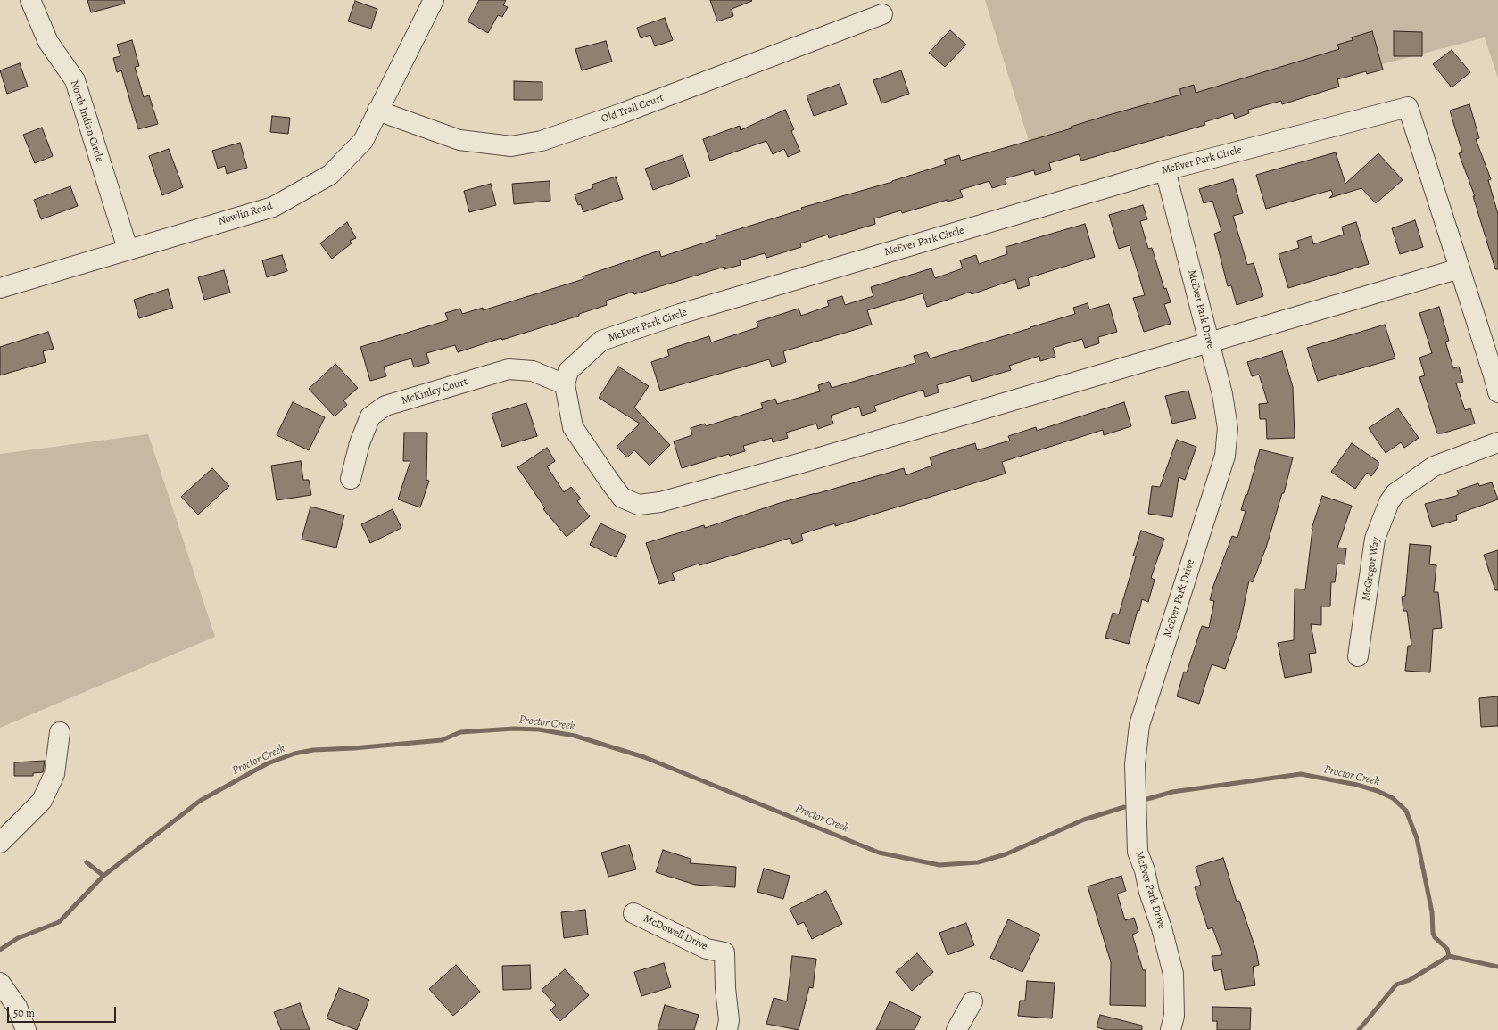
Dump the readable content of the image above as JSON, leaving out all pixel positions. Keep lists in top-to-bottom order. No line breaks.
{"streets":{"street":["Old Trail Court","North Indian Circle","McEver Park Circle","Nowlin Road","McEver Park Drive","McKinley Court","McGregor Way","McDowell Drive"]},"crossings":[["Old Trail Court","Nowlin Road"],["North Indian Circle","Nowlin Road"],["McEver Park Circle","McEver Park Drive"],["McEver Park Circle","McKinley Court"]],"water":["Proctor Creek"],"scale_bar":"50 m"}
